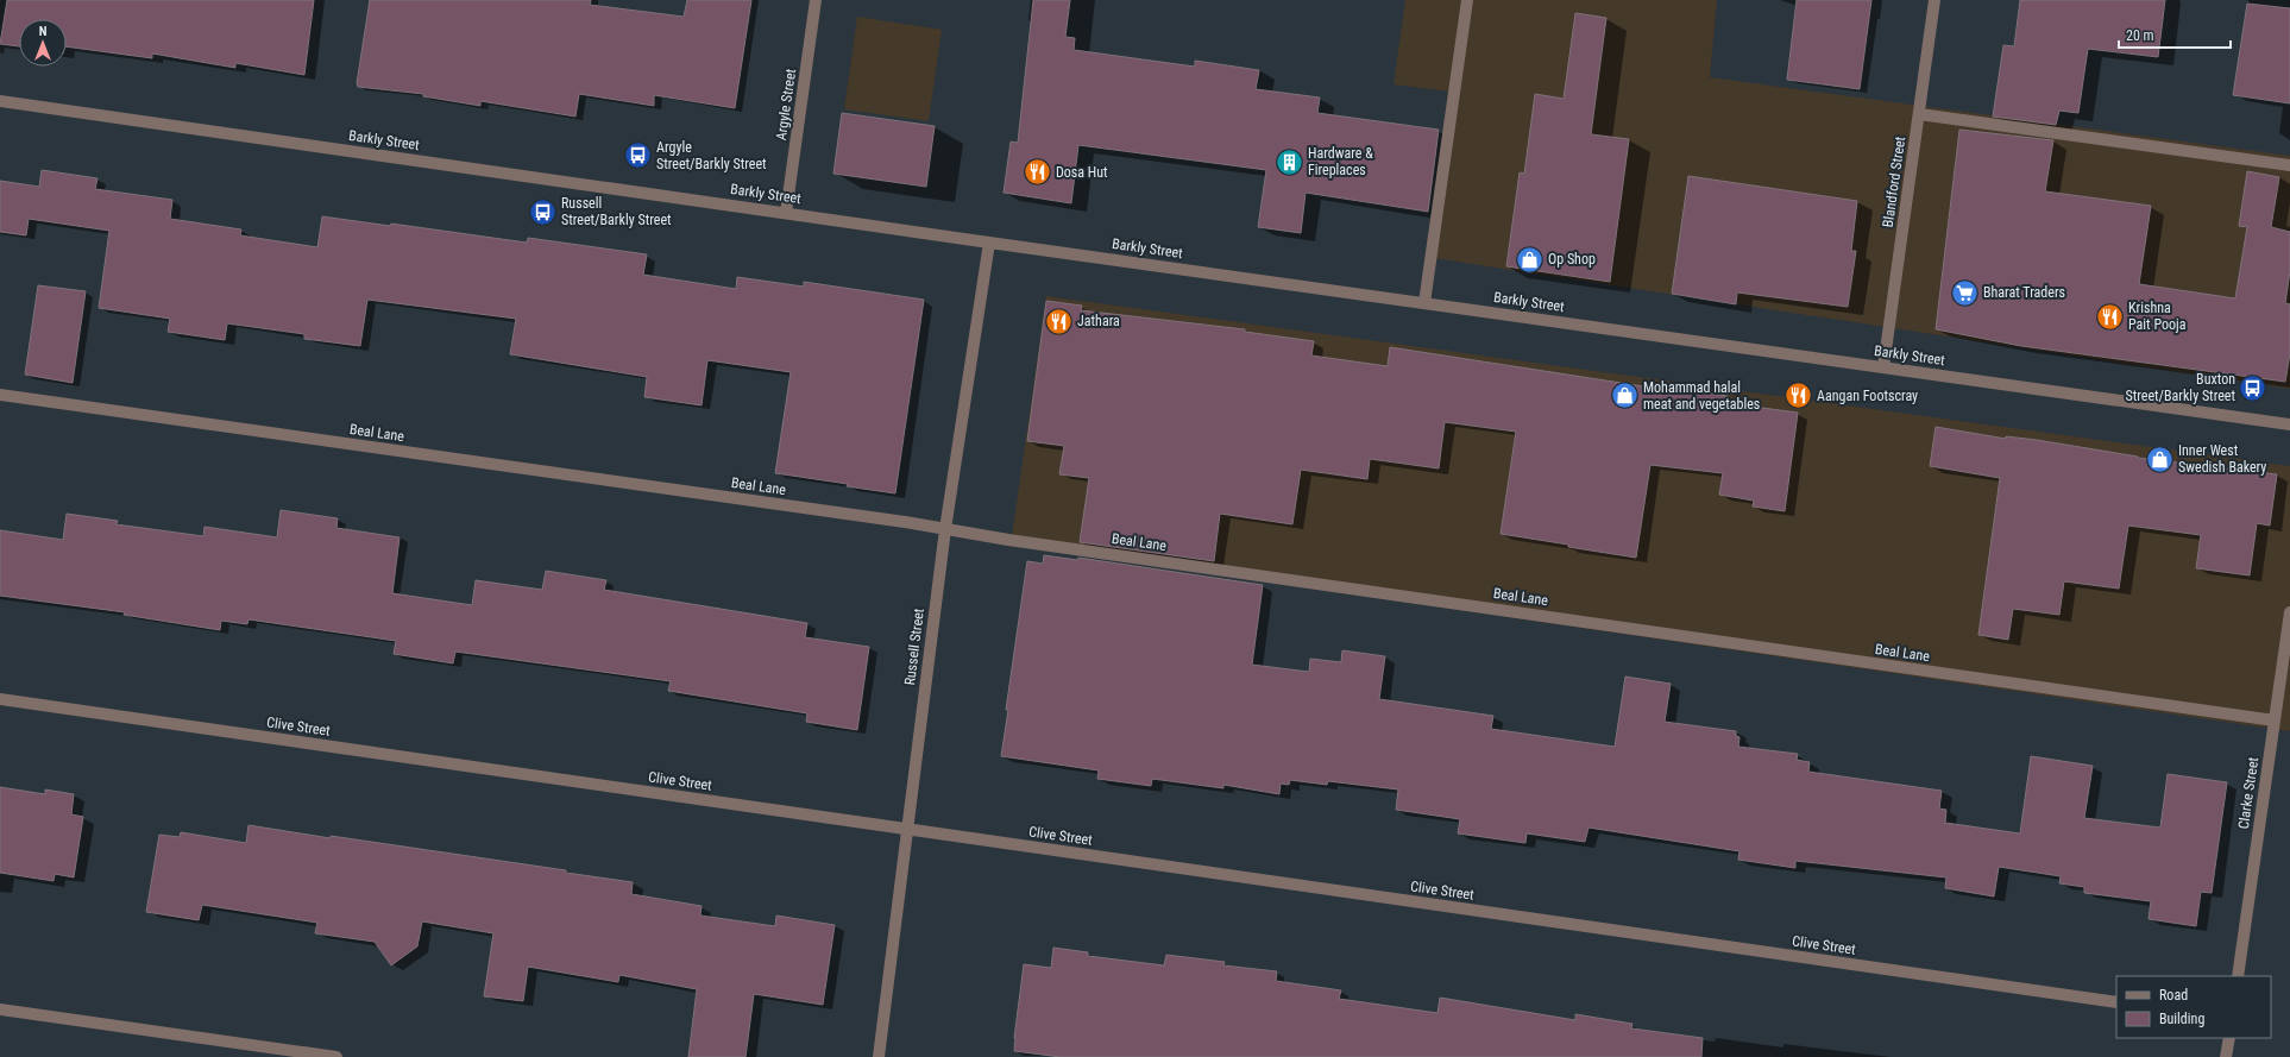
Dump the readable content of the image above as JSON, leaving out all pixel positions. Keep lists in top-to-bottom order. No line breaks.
{"streets":{"street":["Argyle Street","Barkly Street","Blandford Street","Beal Lane","Russell Street","Clive Street","Clarke Street"]},"crossings":[["Argyle Street","Barkly Street"],["Barkly Street","Blandford Street"],["Barkly Street","Russell Street"],["Beal Lane","Russell Street"],["Beal Lane","Clarke Street"],["Russell Street","Clive Street"]],"places":{"bus stop":["Argyle Street/Barkly Street","Russell Street/Barkly Street","Buxton Street/Barkly Street"],"building":["Hardware & Fireplaces"],"restaurant":["Dosa Hut","Krishna Pait Pooja","Jathara","Aangan Footscray"],"shop":["Op Shop","Mohammad halal meat and vegetables","Inner West Swedish Bakery"],"supermarket":["Bharat Traders"]},"legend":["Road","Building"],"scale_bar":"20 m","north":"top"}
